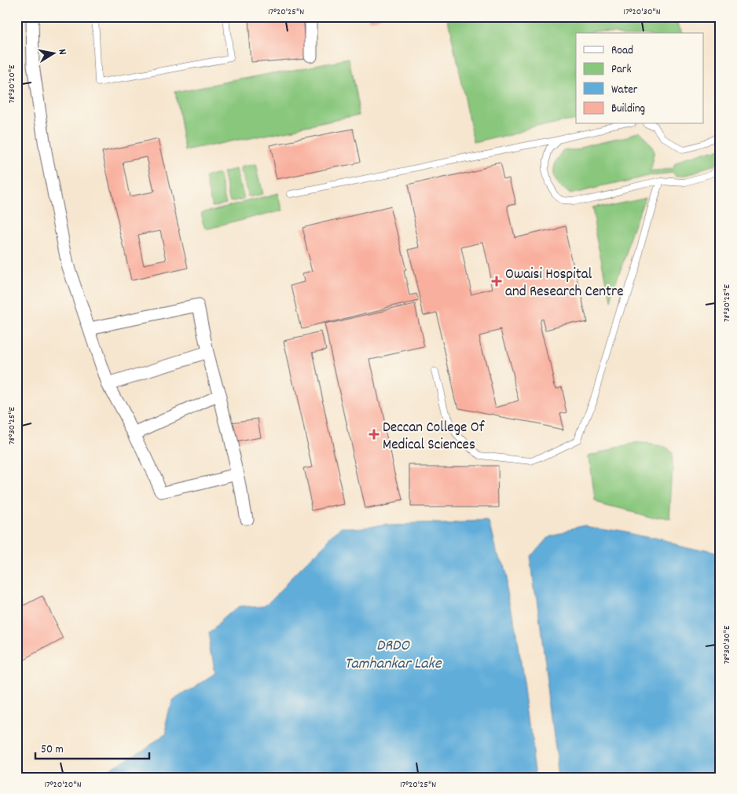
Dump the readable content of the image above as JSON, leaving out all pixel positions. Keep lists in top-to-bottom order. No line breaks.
{"water":["DRDO Tamhankar Lake"],"places":{"health":["Owaisi Hospital and Research Centre","Deccan College Of Medical Sciences"]},"legend":["Road","Park","Water","Building"],"scale_bar":"50 m","north":"right","coordinates":["17°20'25\"N","17°20'30\"N","78°30'20\"E","78°30'25\"E","78°30'30\"E","17°20'20\"N"]}
